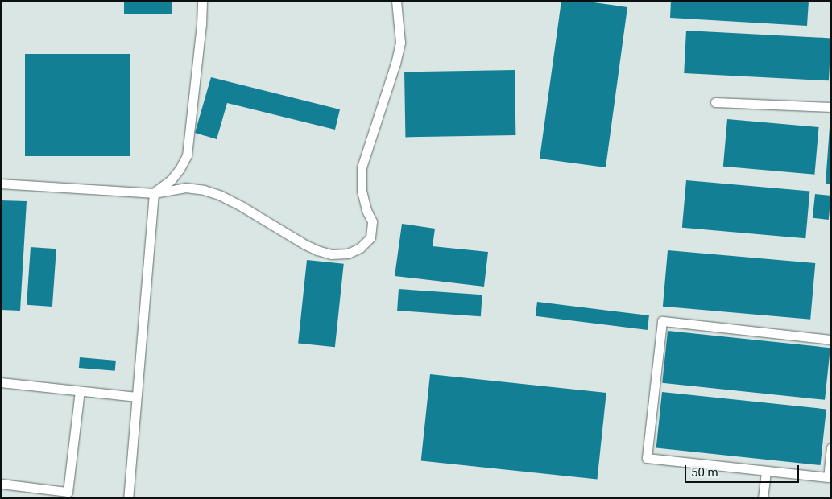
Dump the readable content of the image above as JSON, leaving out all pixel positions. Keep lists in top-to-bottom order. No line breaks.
{"scale_bar":"50 m"}
